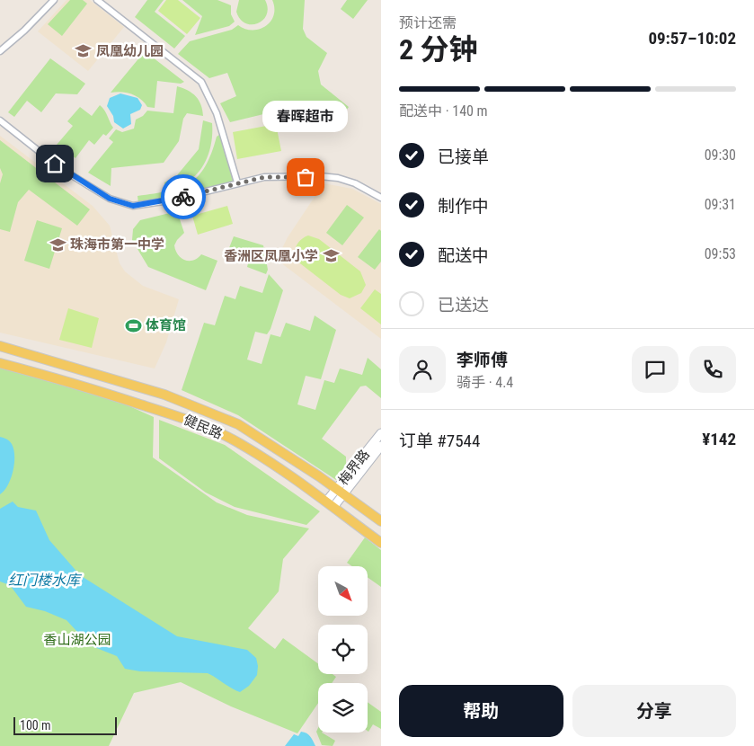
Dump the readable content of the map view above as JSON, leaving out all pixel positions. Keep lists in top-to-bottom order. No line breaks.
{"streets":{"main road":["健民路","梅界路"]},"crossings":[["健民路","梅界路"]],"water":["红门楼水库"],"parks":["香山湖公园"],"places":{"school or university":["凤凰幼儿园","珠海市第一中学","香洲区凤凰小学"],"other":["春晖超市"],"sports":["体育馆"]},"scale_bar":"100 m","north":"bottom right","page":{"heading":["2 分钟","预计还需","09:57–10:02"],"panel":["李师傅","骑手 · 4.4","订单 #7544","¥142"],"bar":"配送中 · 140 m","bubble":"春晖超市","list":[["已接单","09:30"],["制作中","09:31"],["配送中","09:53"],"已送达"],"buttons":["帮助","分享"],"scale":"100 m"}}
